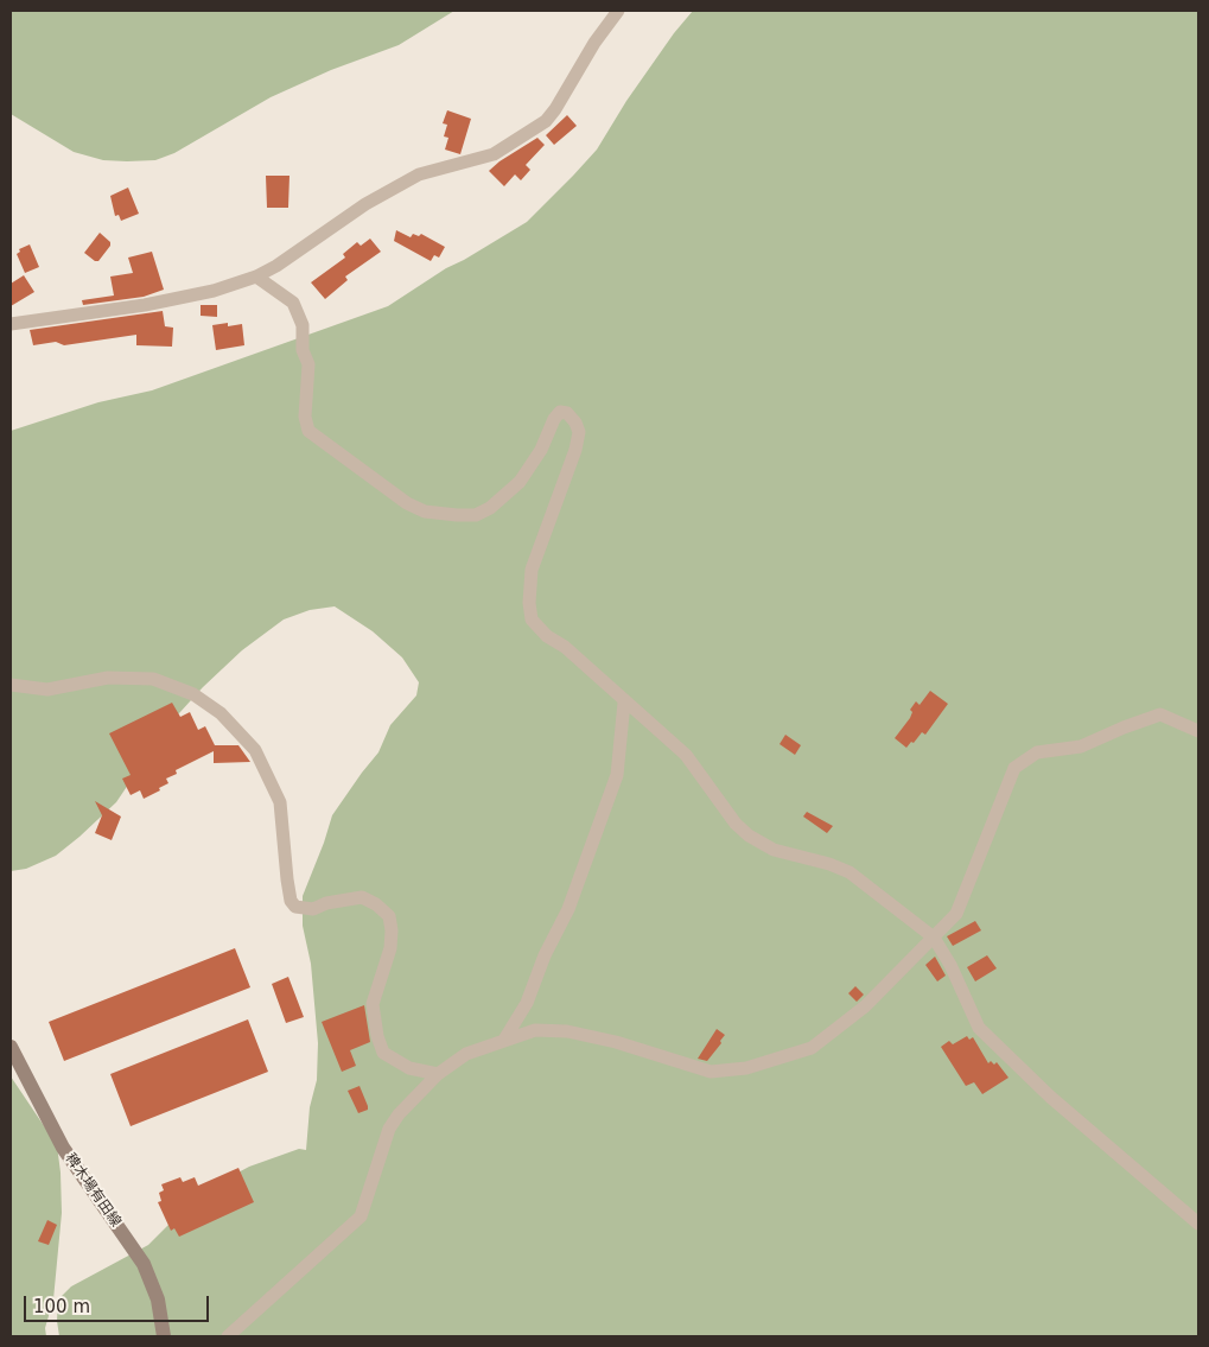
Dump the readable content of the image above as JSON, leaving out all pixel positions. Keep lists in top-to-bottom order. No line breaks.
{"streets":{"main road":["稗木場有田線"]},"scale_bar":"100 m"}
